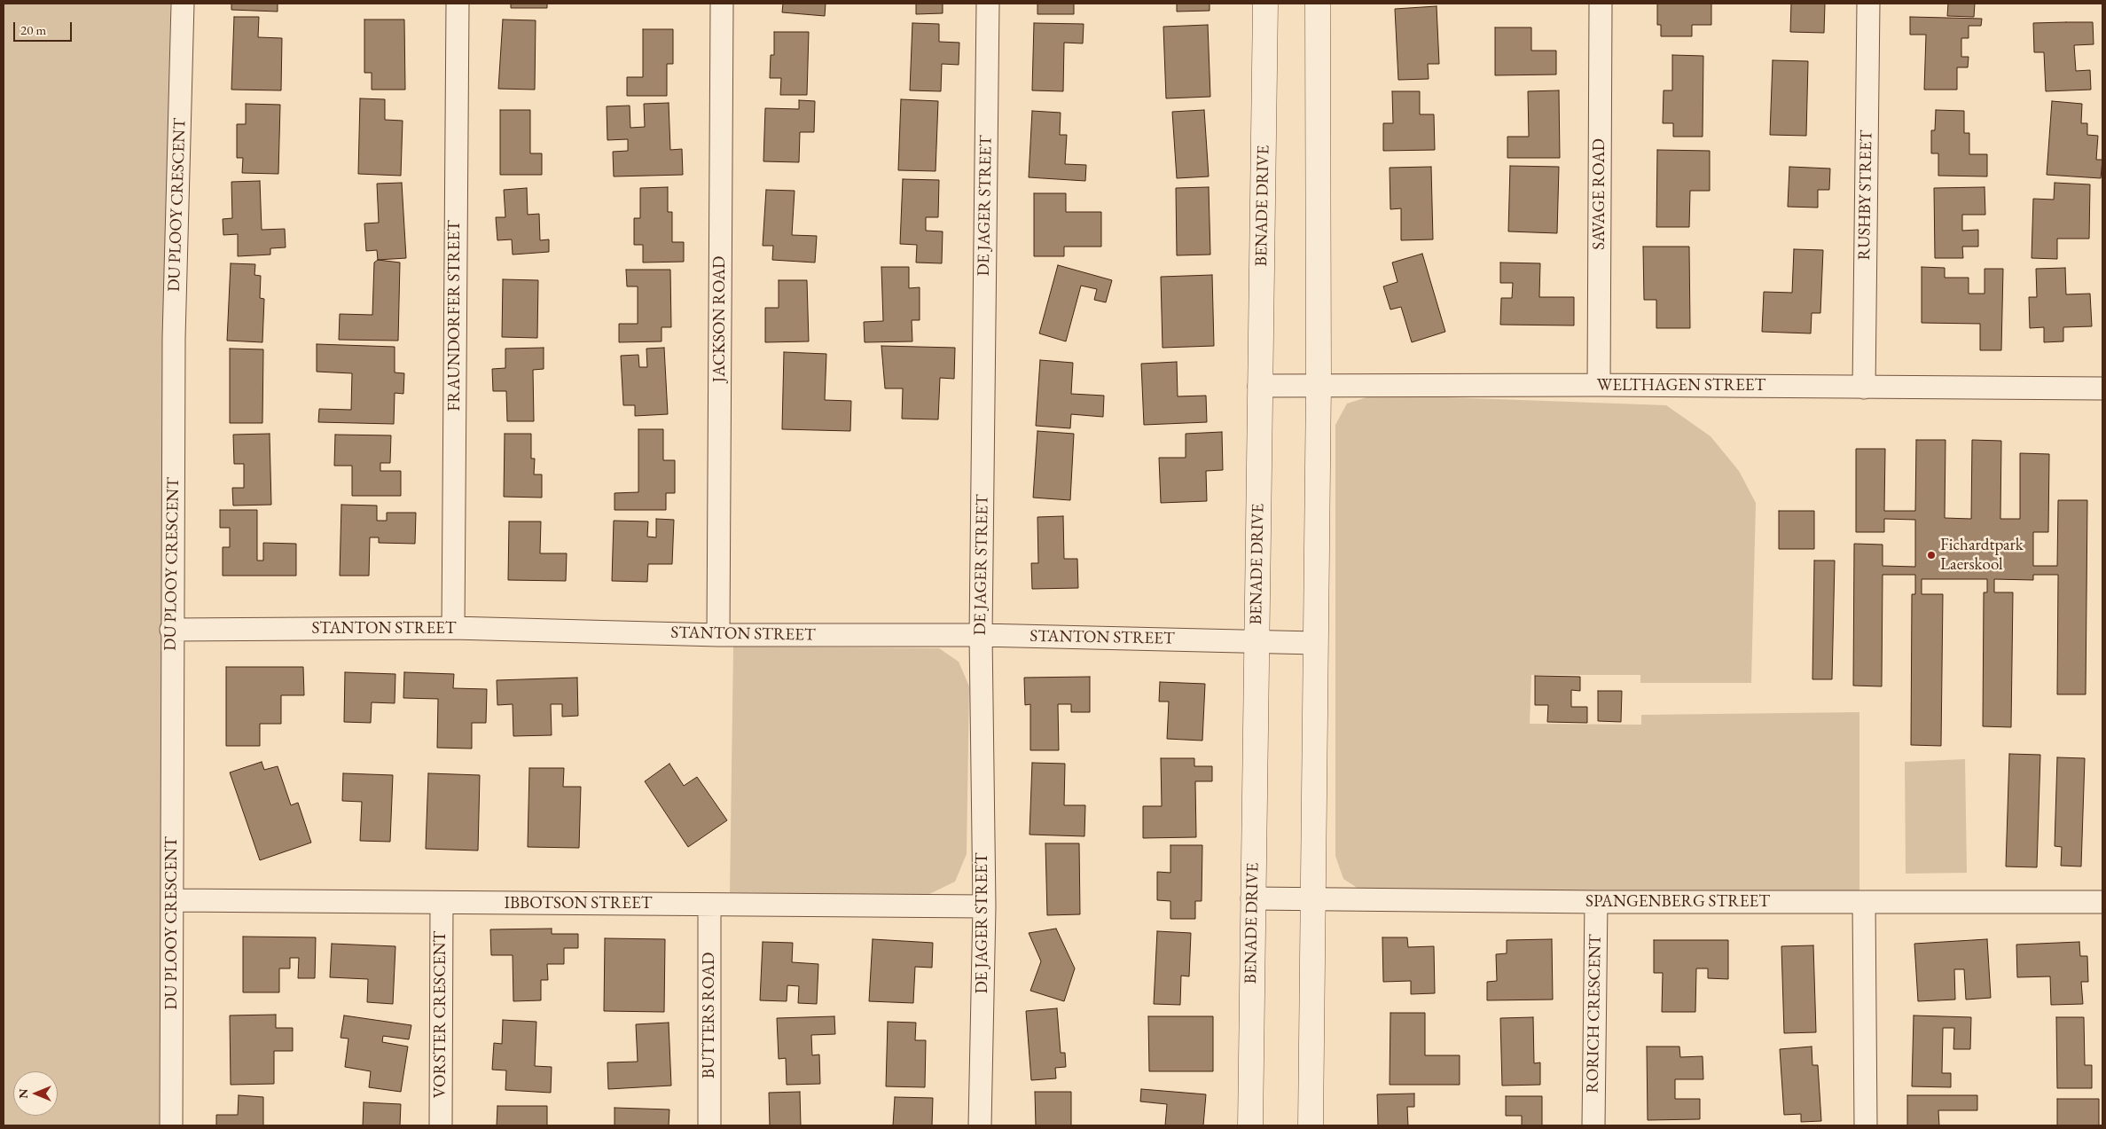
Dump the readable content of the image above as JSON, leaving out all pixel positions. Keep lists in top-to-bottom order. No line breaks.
{"streets":{"street":["SAVAGE ROAD","RUSHBY STREET","DU PLOOY CRESCENT","DE JAGER STREET","BENADE DRIVE","FRAUNDORFER STREET","JACKSON ROAD","WELTHAGEN STREET","STANTON STREET","SPANGENBERG STREET","IBBOTSON STREET","RORICH CRESCENT","VORSTER CRESCENT","BUTTERS ROAD"]},"crossings":[["SAVAGE ROAD","WELTHAGEN STREET"],["RUSHBY STREET","WELTHAGEN STREET"],["DU PLOOY CRESCENT","STANTON STREET"],["DU PLOOY CRESCENT","IBBOTSON STREET"],["DE JAGER STREET","STANTON STREET"],["DE JAGER STREET","IBBOTSON STREET"],["BENADE DRIVE","WELTHAGEN STREET"],["BENADE DRIVE","STANTON STREET"],["BENADE DRIVE","SPANGENBERG STREET"],["FRAUNDORFER STREET","STANTON STREET"],["JACKSON ROAD","STANTON STREET"],["SPANGENBERG STREET","RORICH CRESCENT"],["IBBOTSON STREET","VORSTER CRESCENT"],["IBBOTSON STREET","BUTTERS ROAD"]],"places":["Fichardtpark Laerskool"],"scale_bar":"20 m","north":"left"}
